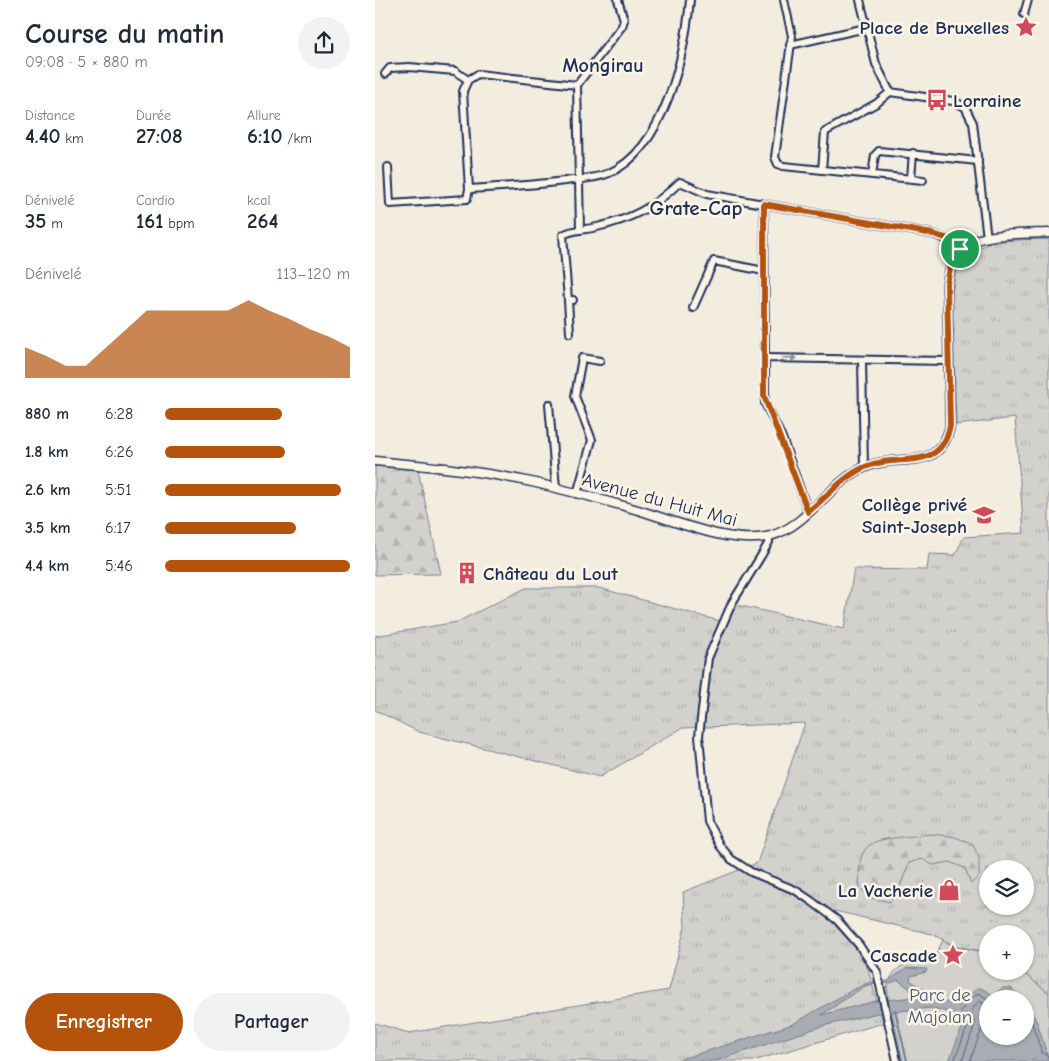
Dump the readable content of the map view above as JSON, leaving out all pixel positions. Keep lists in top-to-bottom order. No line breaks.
{"streets":{"main road":["Avenue du Huit Mai"]},"districts":["Mongirau","Grate-Cap"],"parks":["Parc de Majolan"],"places":{"place":["Place de Bruxelles","Cascade"],"bus stop":["Lorraine"],"school or university":["Collège privé Saint-Joseph"],"building":["Château du Lout"],"shop":["La Vacherie"]},"page":{"heading":["Course du matin","09:08 · 5 × 880 m"],"stats":[["Distance","4.40 km"],["Durée","27:08"],["Allure","6:10 /km"],["Dénivelé","35 m"],["Cardio","161 bpm"],["kcal","264"]],"chart":["Dénivelé","113–120 m"],"list":[{"name":"880 m","note":"6:28"},{"name":"1.8 km","note":"6:26"},{"name":"2.6 km","note":"5:51"},{"name":"3.5 km","note":"6:17"},{"name":"4.4 km","note":"5:46"}],"map_buttons":["+","−"],"buttons":["Enregistrer","Partager"]}}
